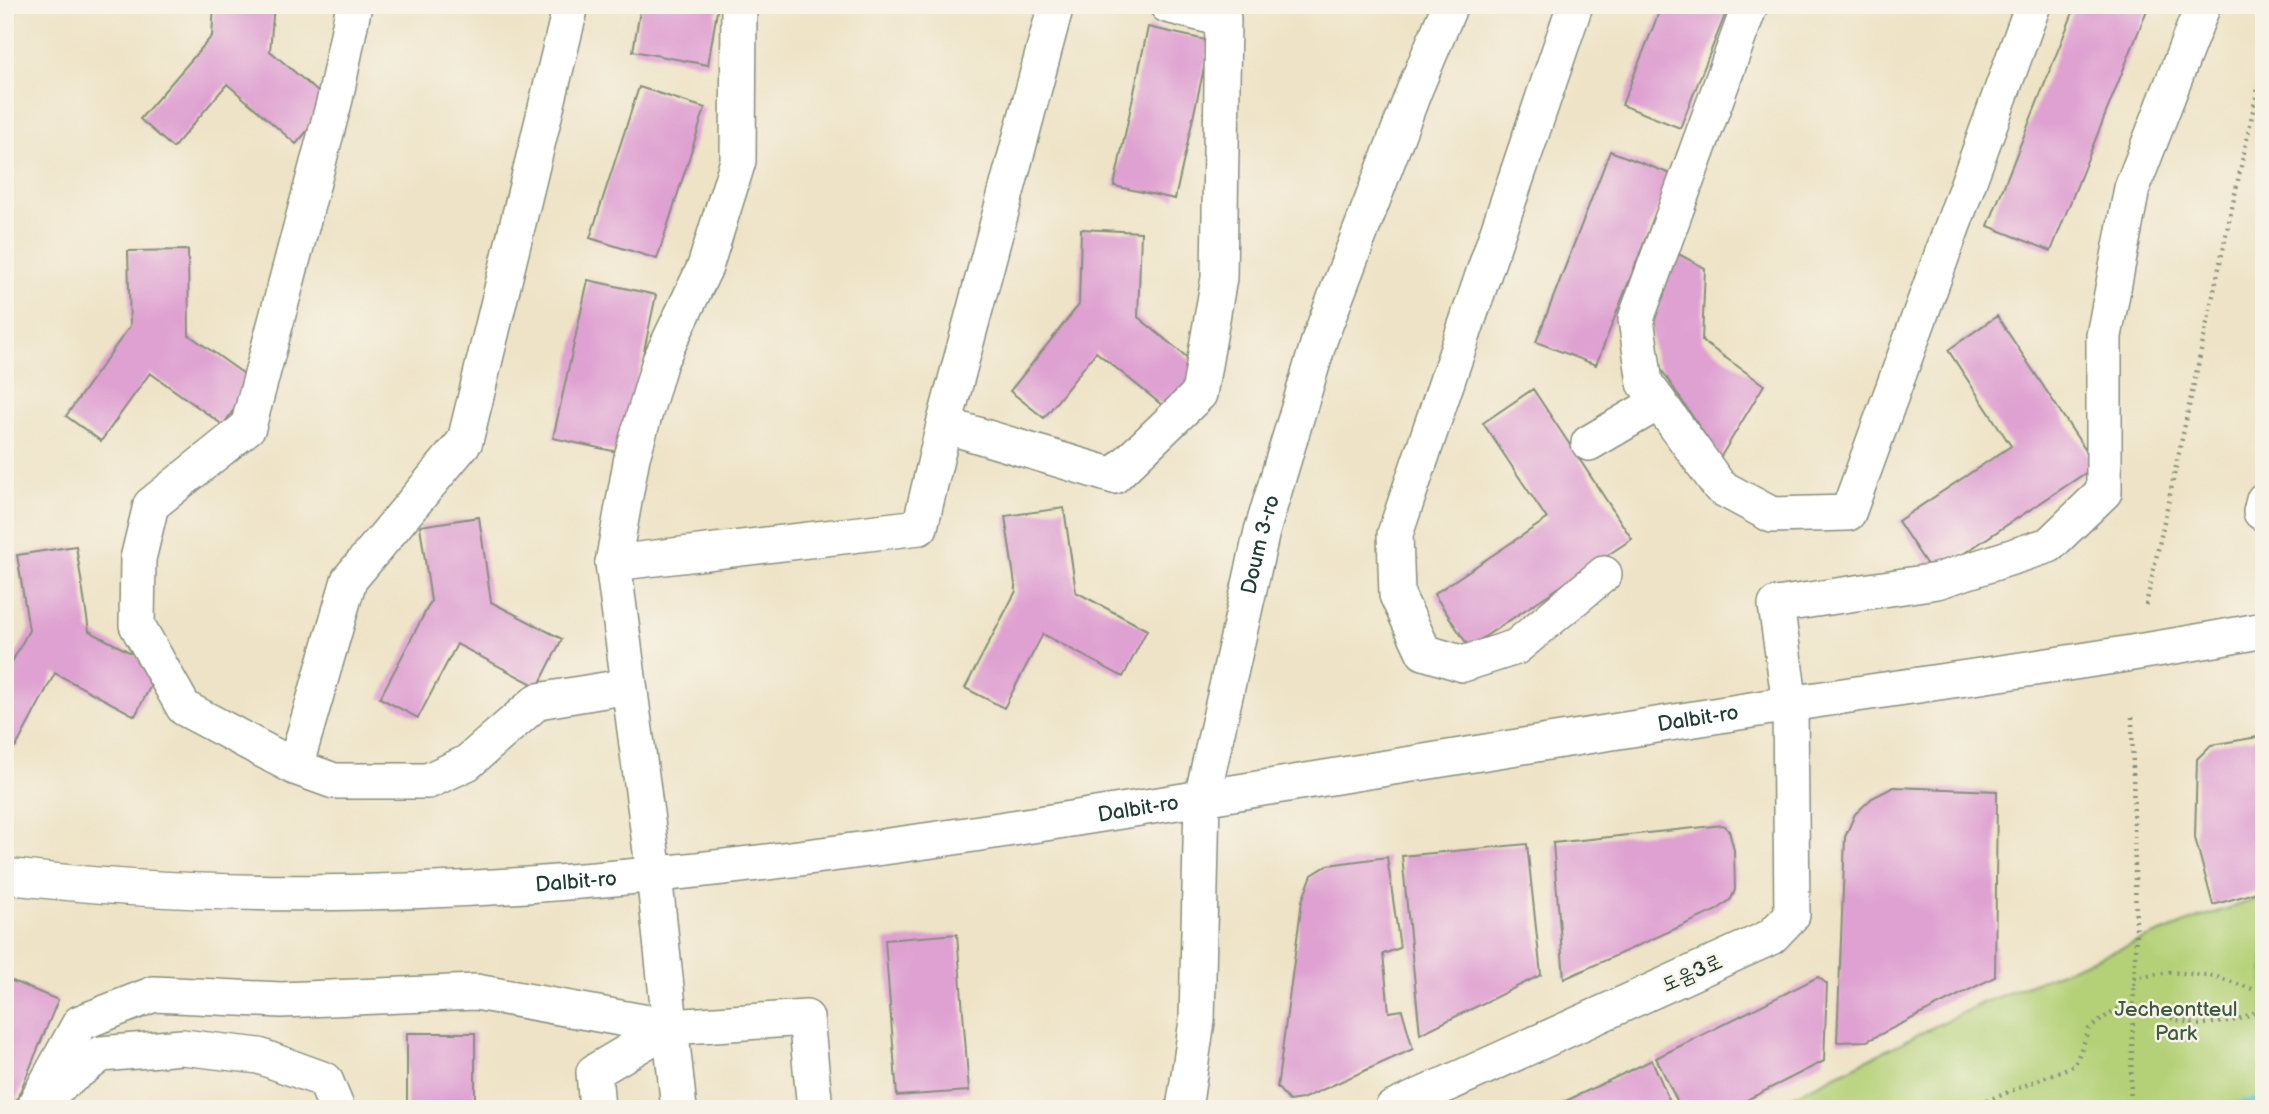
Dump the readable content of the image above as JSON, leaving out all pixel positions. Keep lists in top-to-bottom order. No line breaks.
{"streets":{"street":["Doum 3-ro","Dalbit-ro","도움3로"]},"crossings":[["Doum 3-ro","Dalbit-ro"],["Dalbit-ro","도움3로"]],"parks":["Jecheontteul Park"]}
